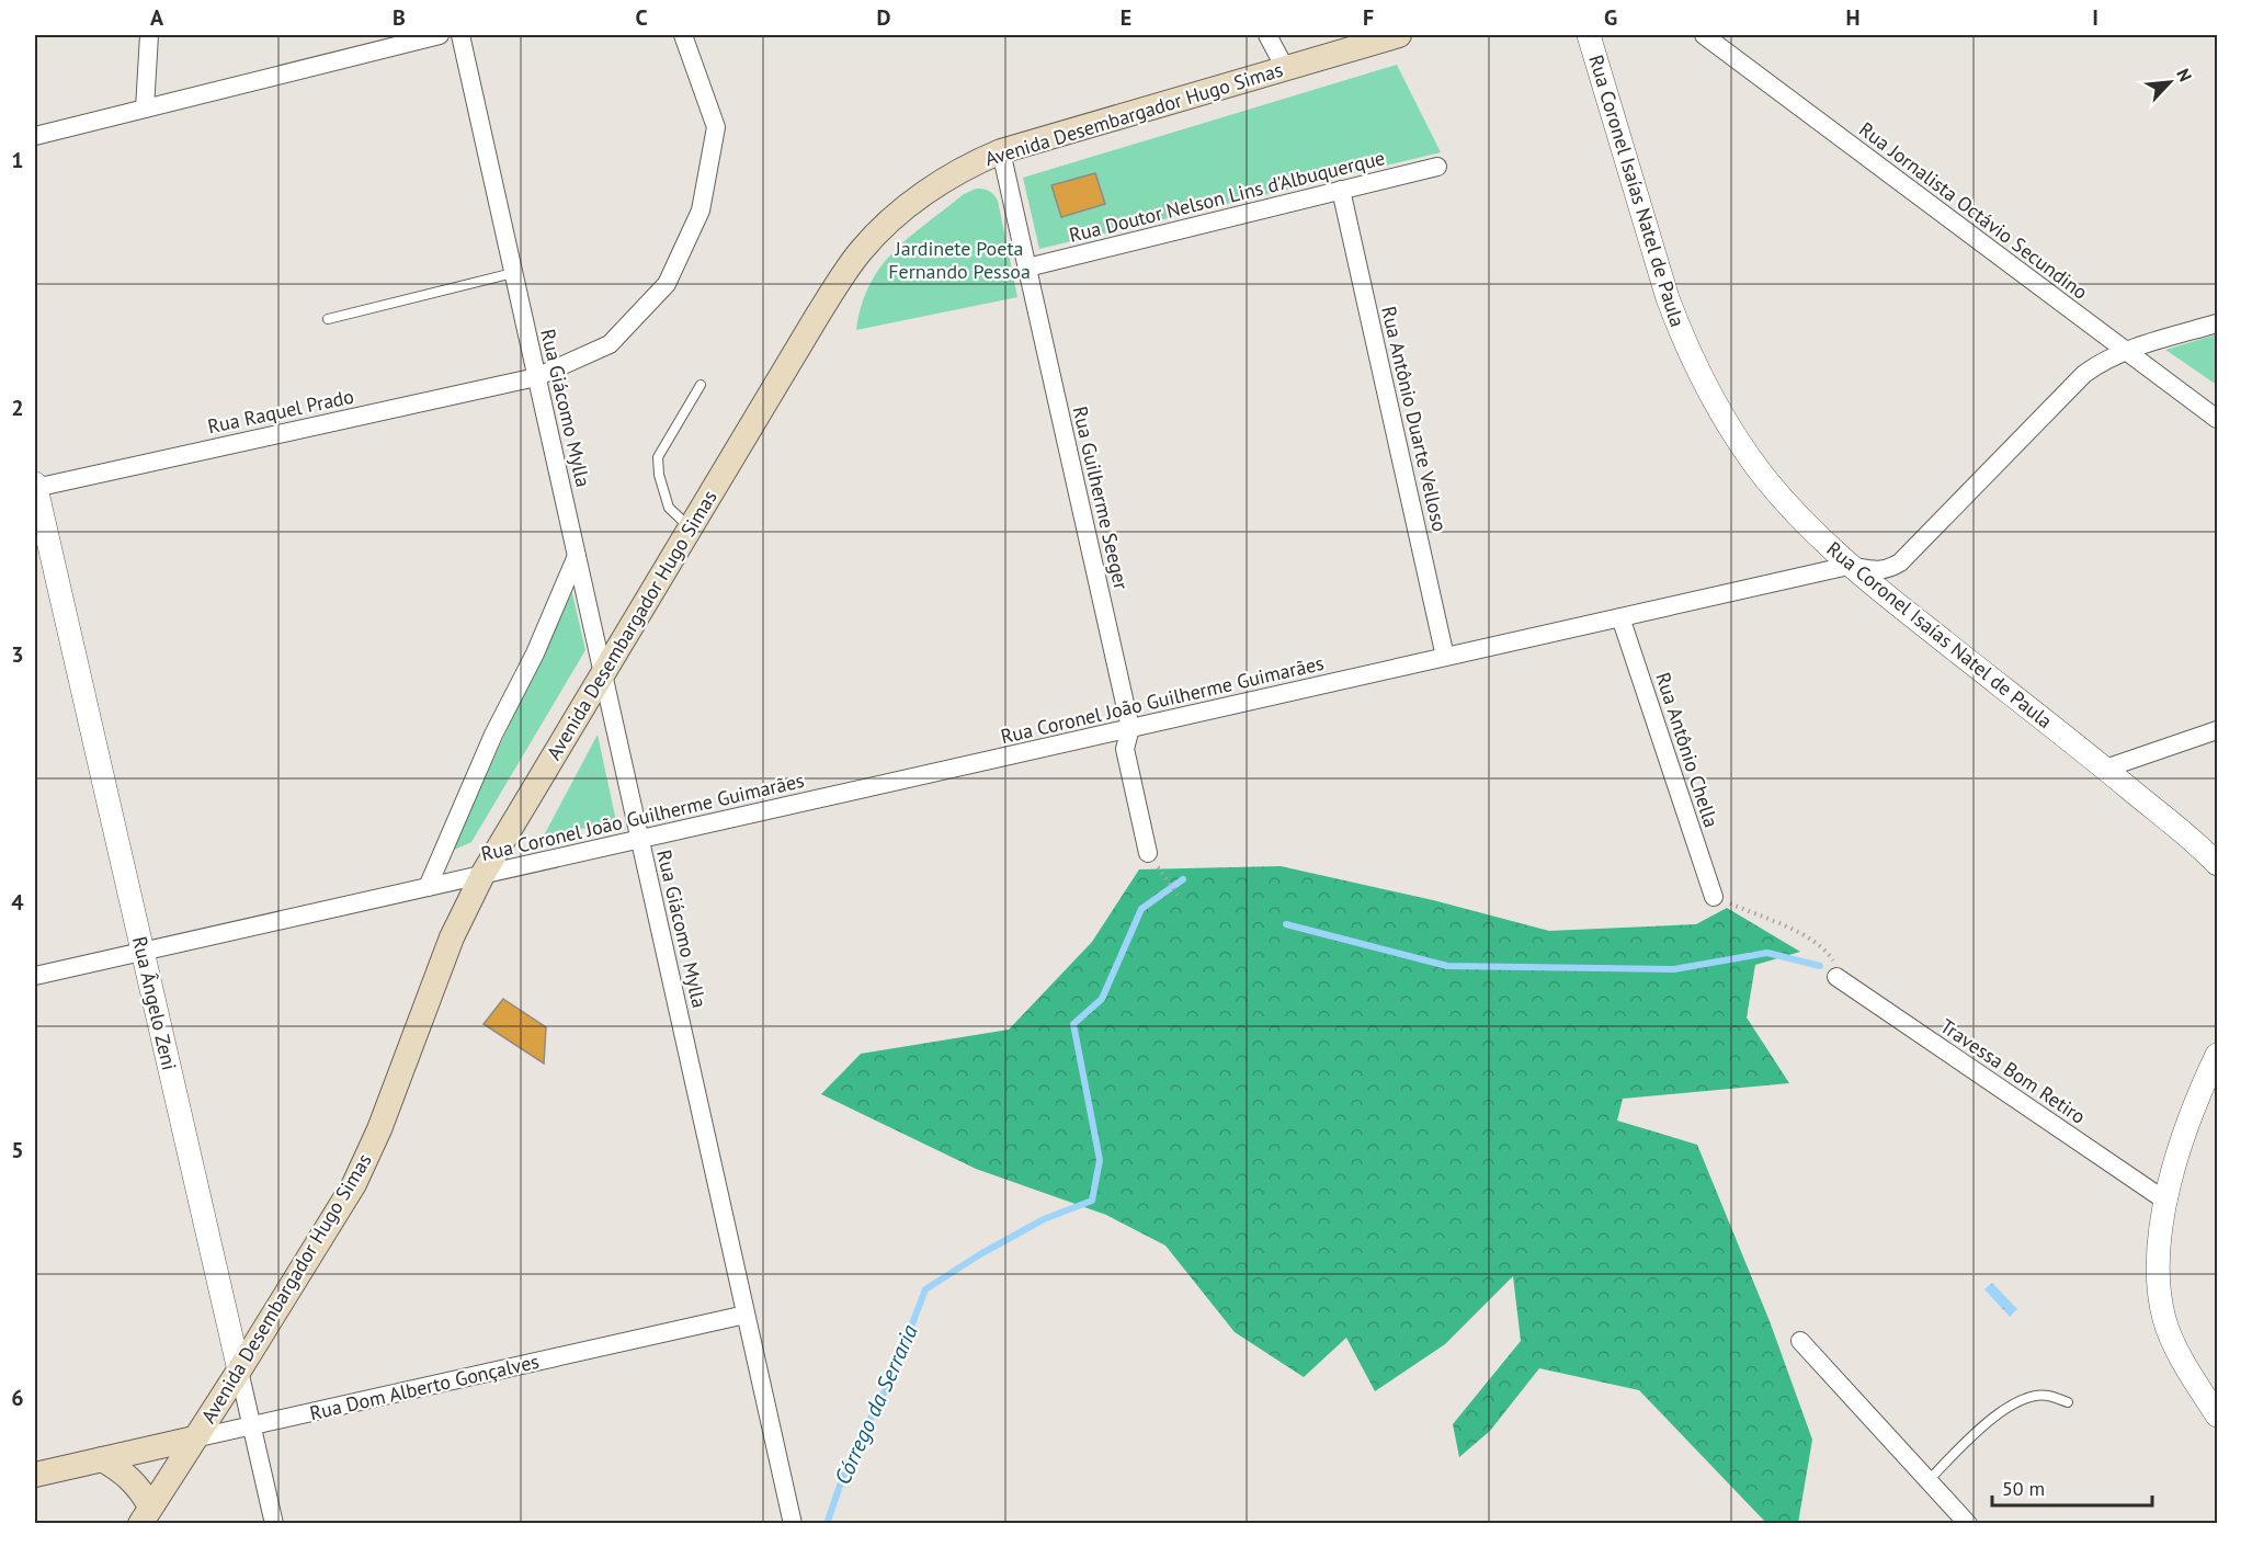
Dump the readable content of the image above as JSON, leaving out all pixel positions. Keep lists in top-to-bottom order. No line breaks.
{"streets":{"main road":["Avenida Desembargador Hugo Simas","Rua Dom Alberto Gonçalves"],"street":["Rua Coronel Isaías Natel de Paula","Rua Doutor Nelson Lins d'Albuquerque","Rua Jornalista Octávio Secundino","Rua Giácomo Mylla","Rua Raquel Prado","Rua Antônio Duarte Velloso","Rua Guilherme Seeger","Rua Coronel João Guilherme Guimarães","Rua Antônio Chella","Rua Ângelo Zeni","Travessa Bom Retiro"]},"crossings":[["Avenida Desembargador Hugo Simas","Rua Giácomo Mylla"],["Avenida Desembargador Hugo Simas","Rua Guilherme Seeger"],["Avenida Desembargador Hugo Simas","Rua Coronel João Guilherme Guimarães"],["Avenida Desembargador Hugo Simas","Rua Ângelo Zeni"],["Avenida Desembargador Hugo Simas","Rua Dom Alberto Gonçalves"],["Rua Coronel Isaías Natel de Paula","Rua Coronel João Guilherme Guimarães"],["Rua Doutor Nelson Lins d'Albuquerque","Rua Antônio Duarte Velloso"],["Rua Doutor Nelson Lins d'Albuquerque","Rua Guilherme Seeger"],["Rua Jornalista Octávio Secundino","Rua Coronel João Guilherme Guimarães"],["Rua Giácomo Mylla","Rua Raquel Prado"],["Rua Giácomo Mylla","Rua Coronel João Guilherme Guimarães"],["Rua Giácomo Mylla","Rua Dom Alberto Gonçalves"],["Rua Raquel Prado","Rua Ângelo Zeni"],["Rua Antônio Duarte Velloso","Rua Coronel João Guilherme Guimarães"],["Rua Guilherme Seeger","Rua Coronel João Guilherme Guimarães"],["Rua Coronel João Guilherme Guimarães","Rua Antônio Chella"],["Rua Coronel João Guilherme Guimarães","Rua Ângelo Zeni"],["Rua Ângelo Zeni","Rua Dom Alberto Gonçalves"]],"water":["Córrego da Serraria"],"parks":["Jardinete Poeta Fernando Pessoa"],"scale_bar":"50 m","north":"top right","grid":{"columns":["A","B","C","D","E","F","G","H","I"],"rows":["1","2","3","4","5","6"]}}
